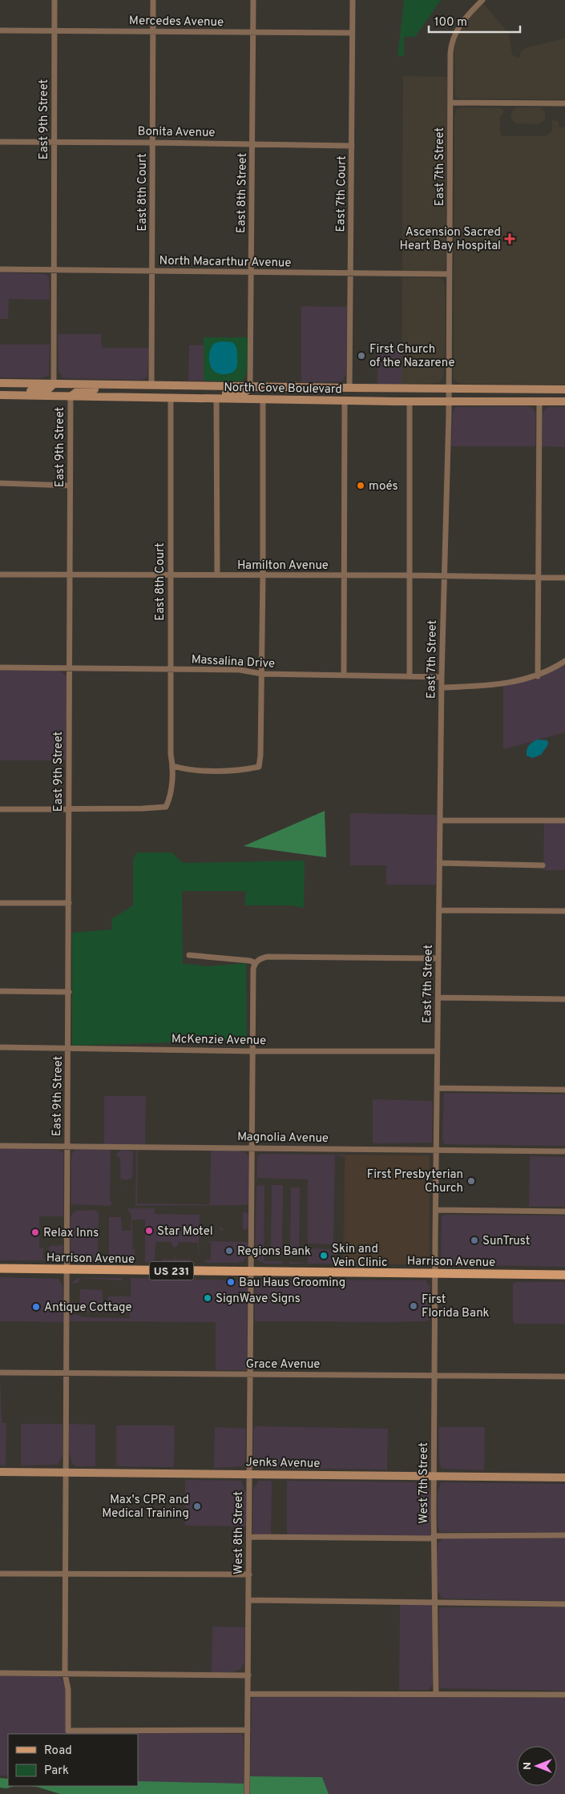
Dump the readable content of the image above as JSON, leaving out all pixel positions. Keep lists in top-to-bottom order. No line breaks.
{"streets":{"main road":["North Cove Boulevard","Harrison Avenue","US 231","Jenks Avenue"],"street":["Mercedes Avenue","East 9th Street","Bonita Avenue","East 7th Street","East 8th Court","East 8th Street","East 7th Court","North Macarthur Avenue","Hamilton Avenue","Massalina Drive","McKenzie Avenue","Magnolia Avenue","Grace Avenue","West 7th Street","West 8th Street"]},"crossings":[["Mercedes Avenue","East 9th Street"],["Mercedes Avenue","East 8th Court"],["Mercedes Avenue","East 8th Street"],["Mercedes Avenue","East 7th Court"],["East 9th Street","Bonita Avenue"],["East 9th Street","East 8th Court"],["East 9th Street","North Macarthur Avenue"],["East 9th Street","North Cove Boulevard"],["East 9th Street","Hamilton Avenue"],["East 9th Street","Massalina Drive"],["East 9th Street","McKenzie Avenue"],["East 9th Street","Magnolia Avenue"],["East 9th Street","Harrison Avenue"],["East 9th Street","Grace Avenue"],["East 9th Street","Jenks Avenue"],["East 9th Street","West 8th Street"],["Bonita Avenue","East 8th Court"],["Bonita Avenue","East 8th Street"],["Bonita Avenue","East 7th Court"],["East 7th Street","North Macarthur Avenue"],["East 7th Street","North Cove Boulevard"],["East 7th Street","Hamilton Avenue"],["East 7th Street","Massalina Drive"],["East 7th Street","McKenzie Avenue"],["East 7th Street","Magnolia Avenue"],["East 7th Street","Harrison Avenue"],["East 7th Street","West 7th Street"],["East 8th Court","North Macarthur Avenue"],["East 8th Court","North Cove Boulevard"],["East 8th Court","Hamilton Avenue"],["East 8th Court","Massalina Drive"],["East 8th Street","North Macarthur Avenue"],["East 8th Street","North Cove Boulevard"],["East 7th Court","North Macarthur Avenue"],["East 7th Court","North Cove Boulevard"],["Harrison Avenue","West 7th Street"],["Harrison Avenue","West 8th Street"],["Grace Avenue","West 7th Street"],["Grace Avenue","West 8th Street"],["Jenks Avenue","West 7th Street"],["Jenks Avenue","West 8th Street"]],"places":{"health":["Ascension Sacred Heart Bay Hospital"],"other":["First Church of the Nazarene","moe´s","First Presbyterian Church","Star Motel","Relax Inns","SunTrust","Regions Bank","Skin and Vein Clinic","Bau Haus Grooming","SignWave Signs","First Florida Bank","Antique Cottage","Max's CPR and Medical Training"]},"legend":["Road","Park"],"scale_bar":"100 m","north":"left"}
